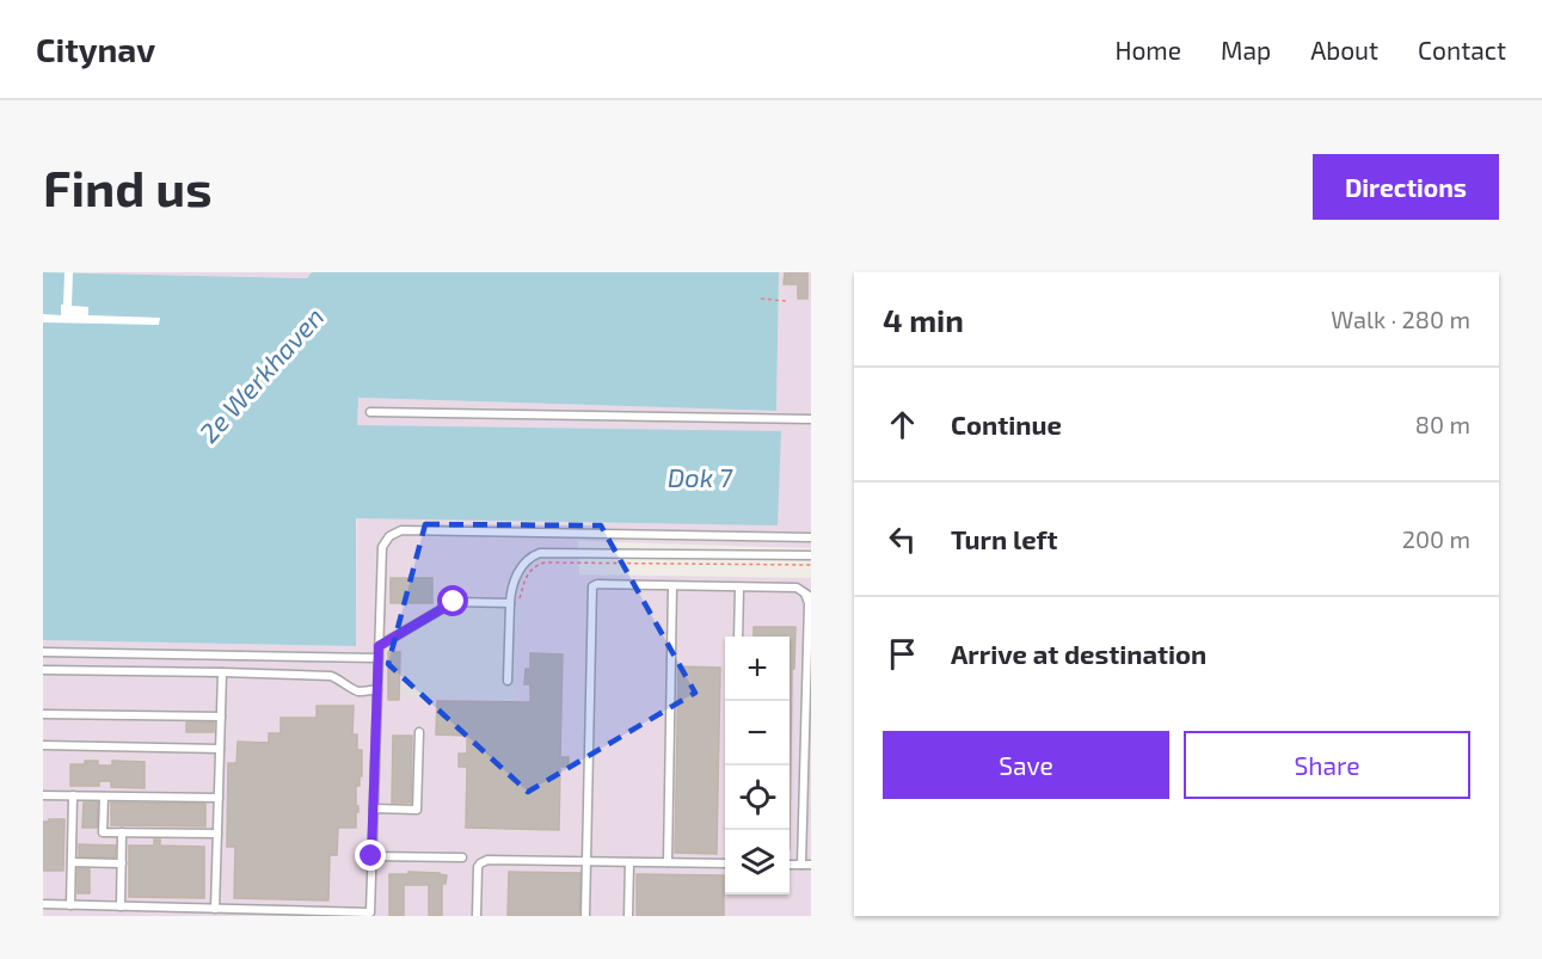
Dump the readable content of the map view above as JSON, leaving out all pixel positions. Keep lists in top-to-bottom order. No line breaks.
{"water":["2e Werkhaven","Dok 7"],"page":{"header":"Citynav","nav":["Home","Map","About","Contact"],"buttons":["Directions",["Save","Share"]],"title":"Find us","heading":["4 min","Walk · 280 m"],"list":[["Continue","80 m"],["Turn left","200 m"],"Arrive at destination"],"map_buttons":["+","−"]}}
